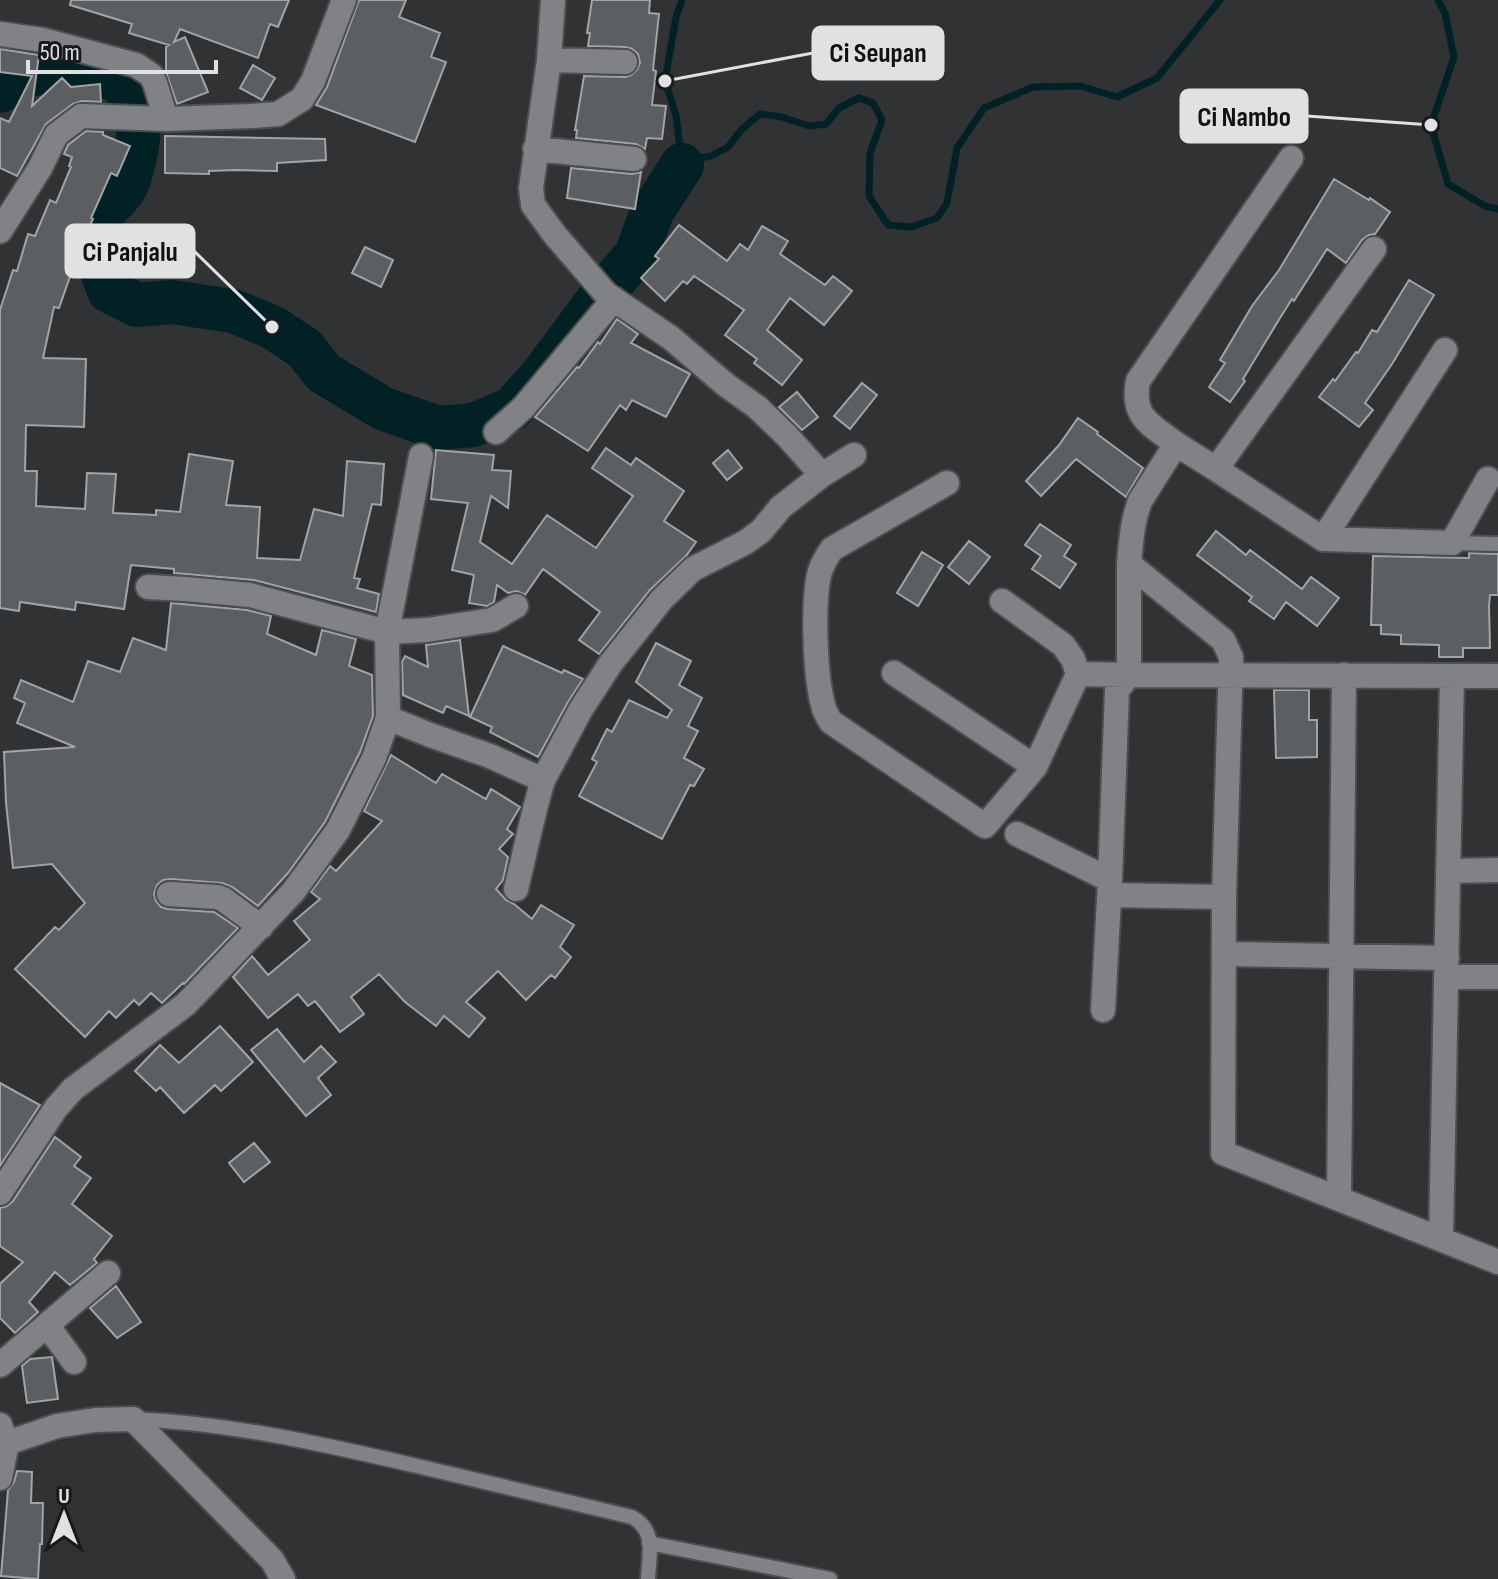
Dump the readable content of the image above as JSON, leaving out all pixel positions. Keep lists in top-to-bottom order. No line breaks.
{"places":["Ci Seupan","Ci Nambo","Ci Panjalu"],"scale_bar":"50 m","north":"top"}
